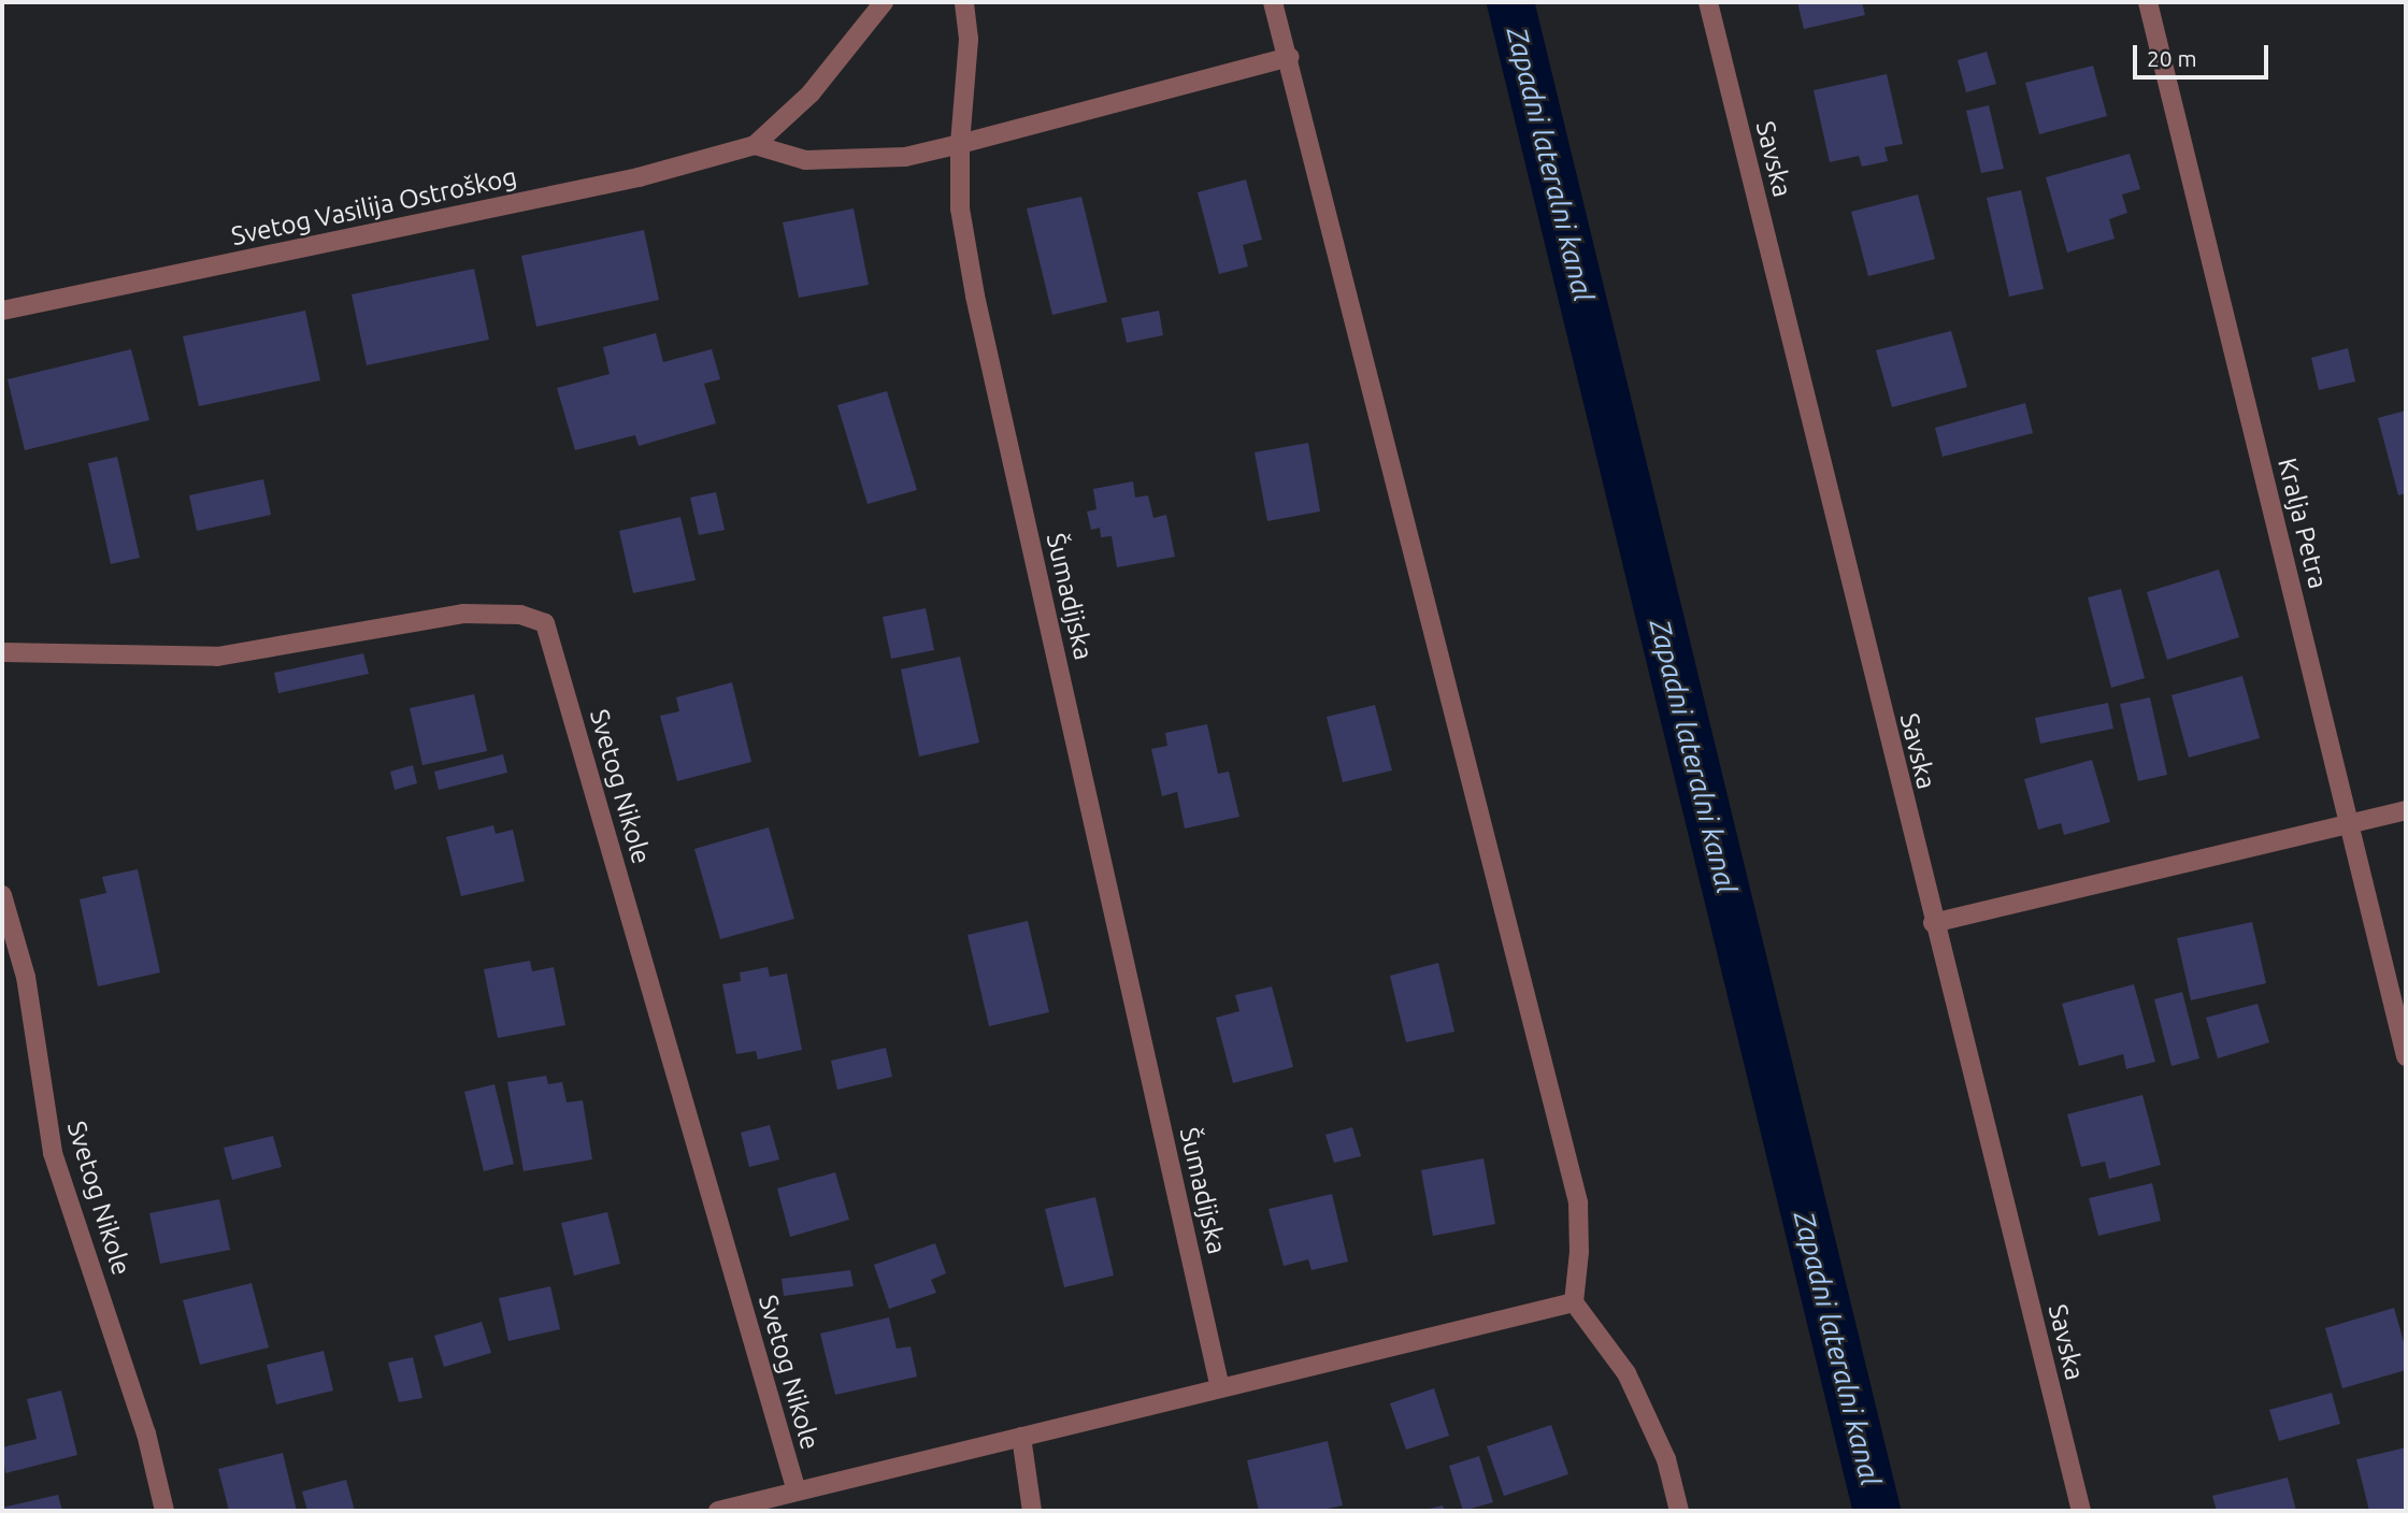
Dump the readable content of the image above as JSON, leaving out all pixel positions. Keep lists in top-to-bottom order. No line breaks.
{"streets":{"street":["Savska","Svetog Vasilija Ostroškog","Kralja Petra","Šumadijska","Svetog Nikole"]},"water":["Zapadni lateralni kanal"],"scale_bar":"20 m"}
